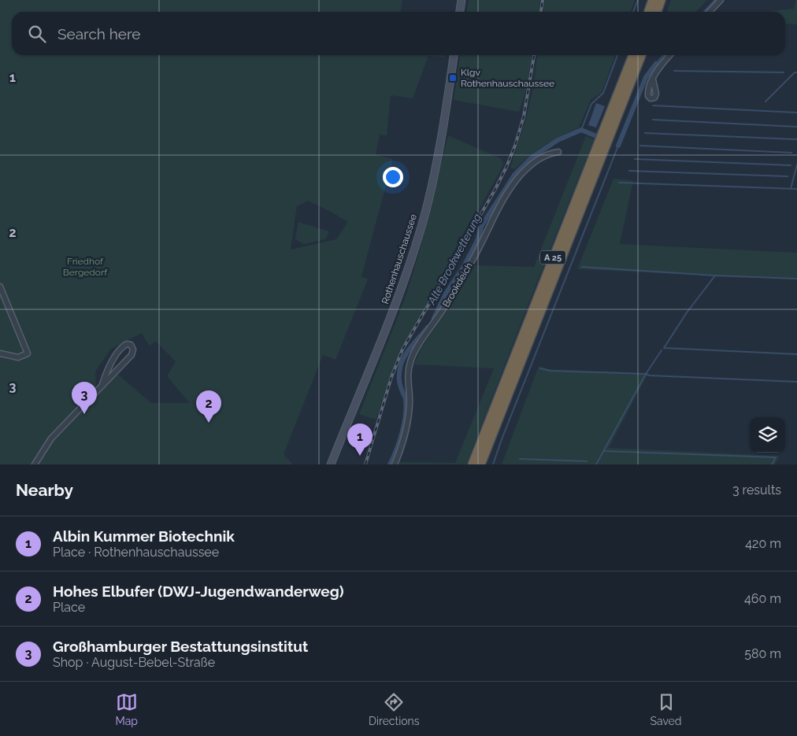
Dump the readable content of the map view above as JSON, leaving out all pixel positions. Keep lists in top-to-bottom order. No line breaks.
{"streets":{"highway":["A 25"],"main road":["Rothenhauschaussee"],"street":["Brookdeich"]},"water":["Alte Brookwetterung"],"parks":["Friedhof Bergedorf"],"places":{"transit":["Klgv Rothenhauschaussee"]},"page":{"search":"Search here","pins":["3","2","1"],"heading":["Nearby","3 results"],"list":[{"mark":"1","name":"Albin Kummer Biotechnik","note":"Place · Rothenhauschaussee","value":"420 m"},{"mark":"2","name":"Hohes Elbufer (DWJ-Jugendwanderweg)","note":"Place","value":"460 m"},{"mark":"3","name":"Großhamburger Bestattungsinstitut","note":"Shop · August-Bebel-Straße","value":"580 m"}],"nav":["Map","Directions","Saved"]},"grid":{"rows":["1","2","3"]}}
